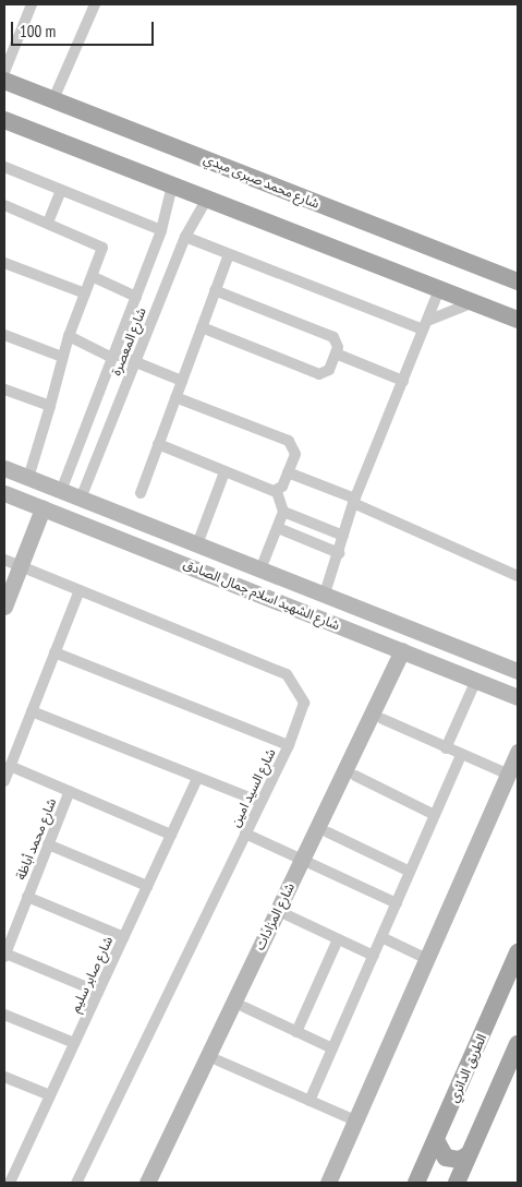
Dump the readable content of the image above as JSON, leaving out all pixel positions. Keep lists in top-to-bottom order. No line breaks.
{"streets":{"main road":["شارع محمد صبرى مبدي","الطريق الدائري"],"street":["شارع المعصرة","شارع الشهيد اسلام جمال الصادق","شارع السيد امين","شارع محمد أباظة","شارع المزادات","شارع صابر سليم"]},"crossings":[["شارع المعصرة","شارع الشهيد اسلام جمال الصادق"],["شارع الشهيد اسلام جمال الصادق","شارع المزادات"]],"scale_bar":"100 m"}
